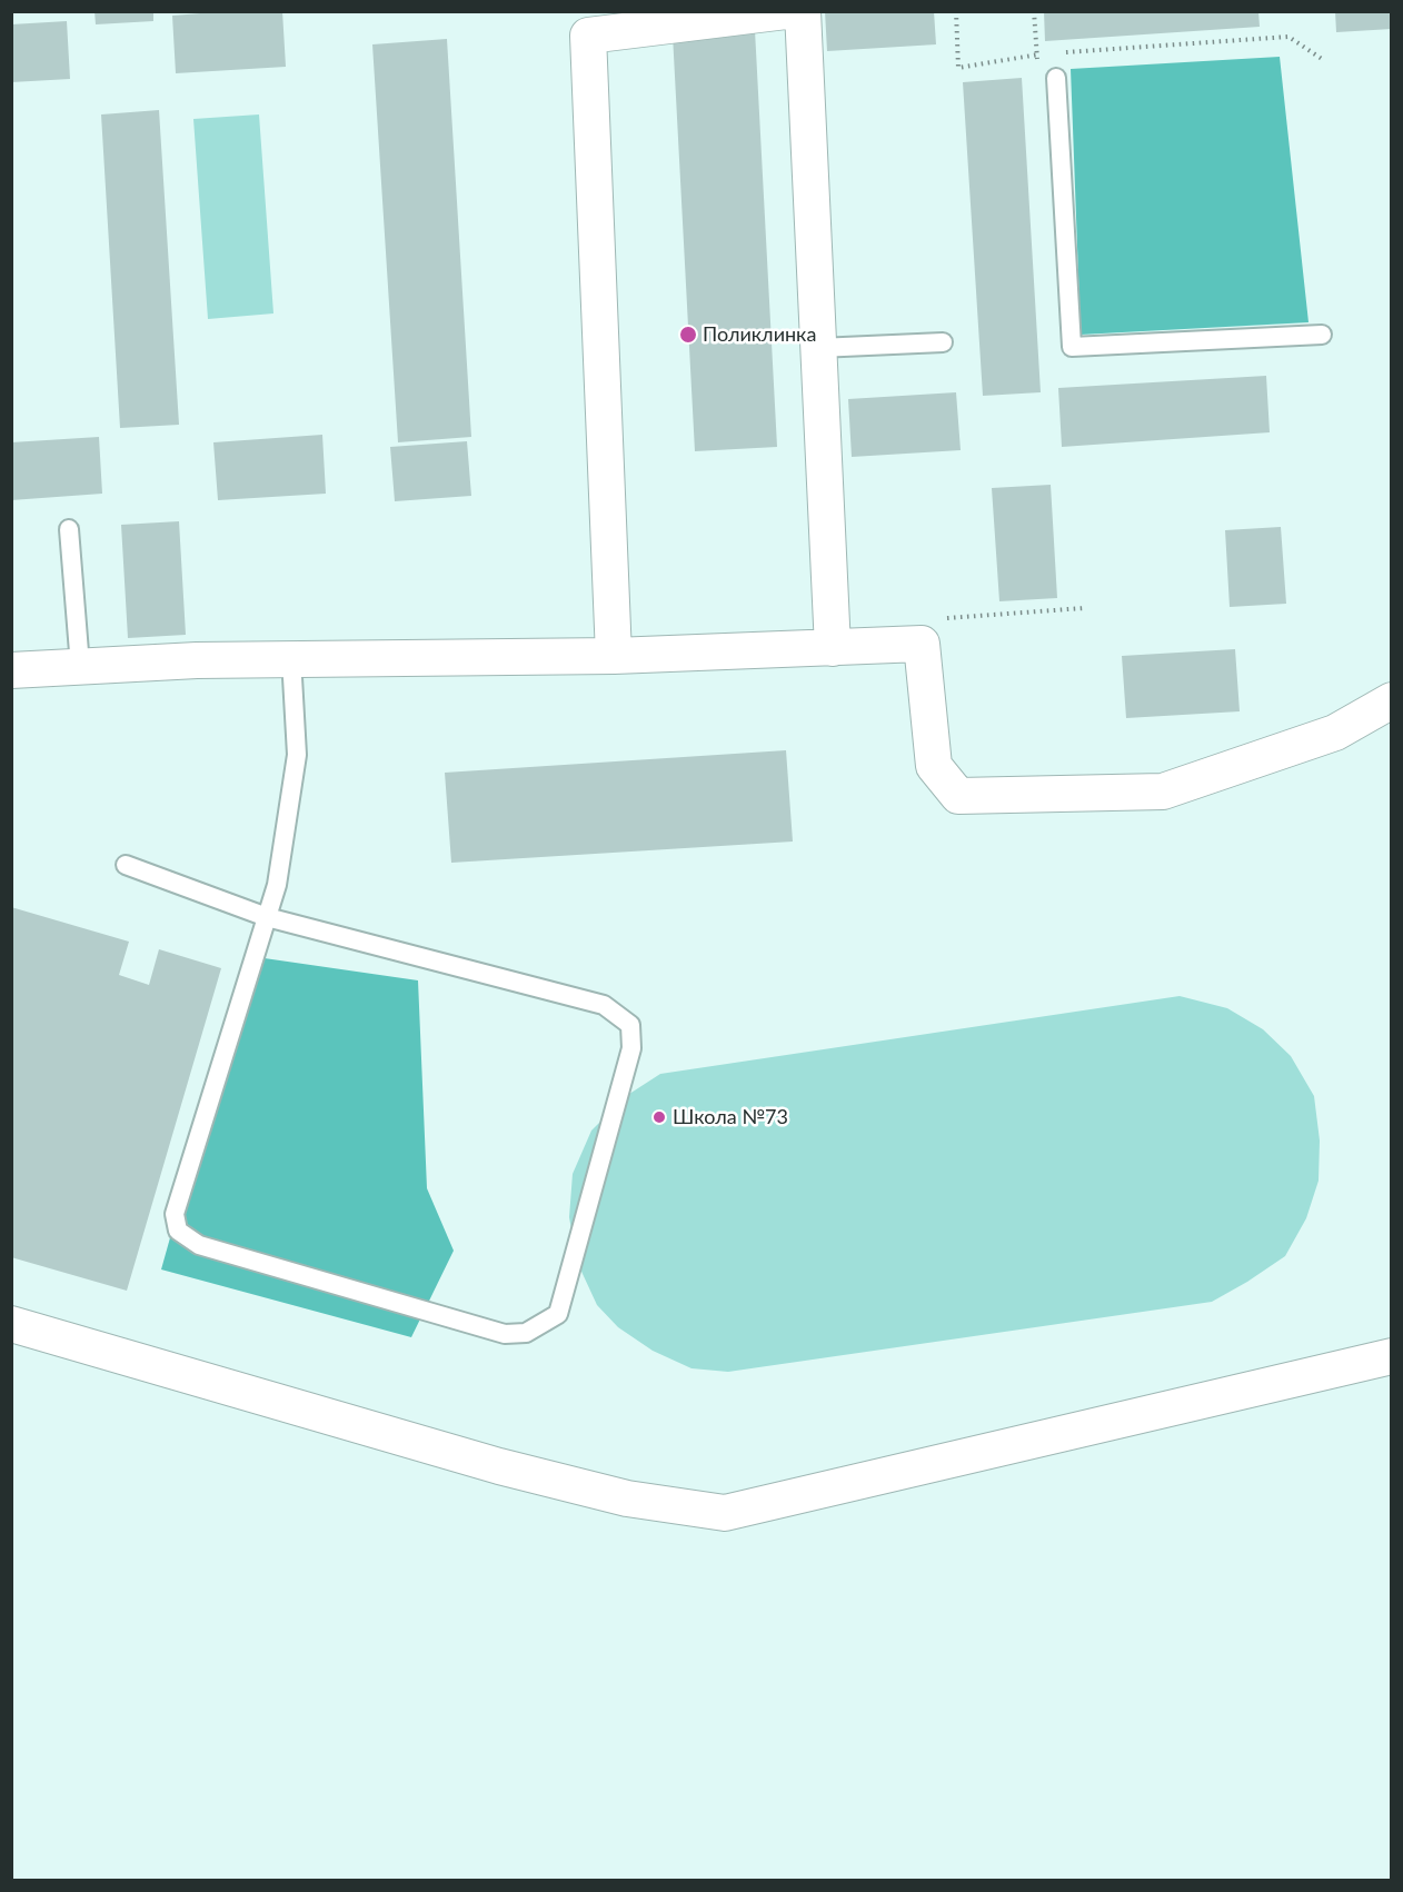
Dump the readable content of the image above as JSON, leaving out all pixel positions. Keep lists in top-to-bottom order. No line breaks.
{"places":["Поликлинка","Школа №73"]}
